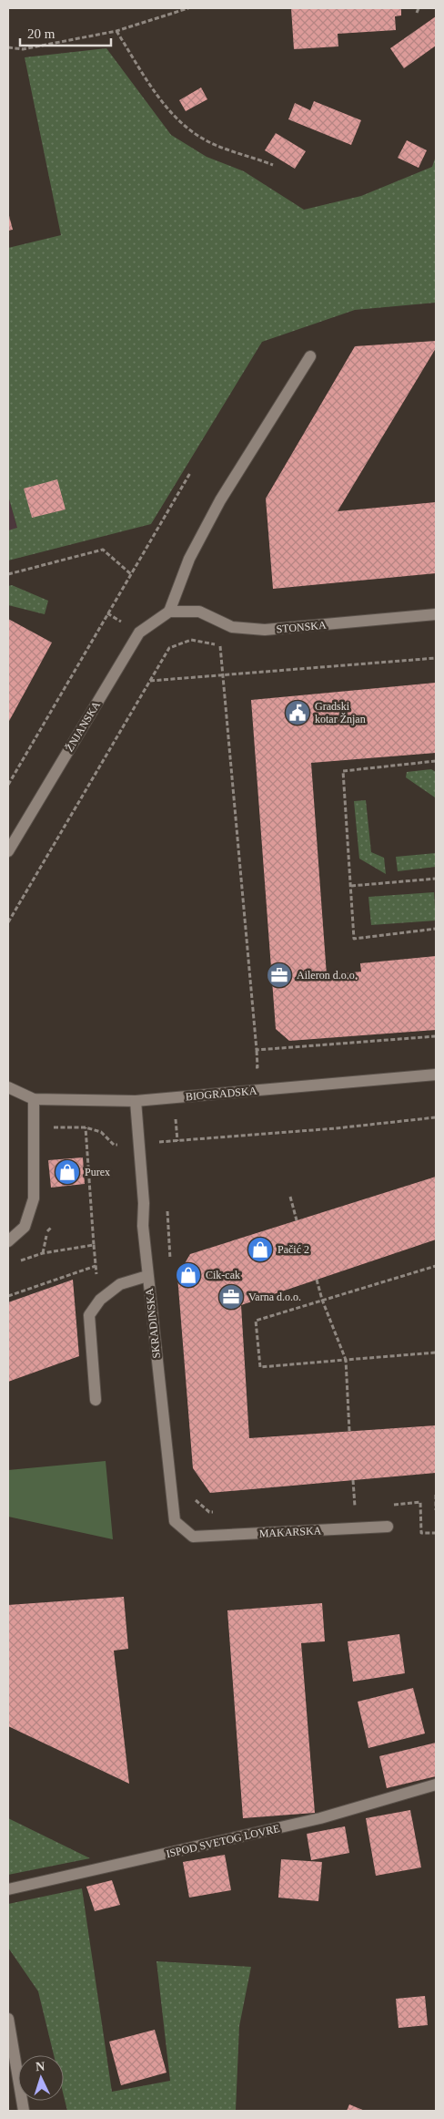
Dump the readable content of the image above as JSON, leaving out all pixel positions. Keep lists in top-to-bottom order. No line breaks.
{"streets":{"street":["STONSKA","ŽNJANSKA","BIOGRADSKA","SKRADINSKA","MAKARSKA","ISPOD SVETOG LOVRE"]},"crossings":[["STONSKA","ŽNJANSKA"],["BIOGRADSKA","SKRADINSKA"],["SKRADINSKA","MAKARSKA"]],"places":{"public building":["Gradski kotar Žnjan"],"office":["Aileron d.o.o.","Varna d.o.o."],"shop":["Purex","Pačić 2","Cik-cak"]},"scale_bar":"20 m","north":"top"}
